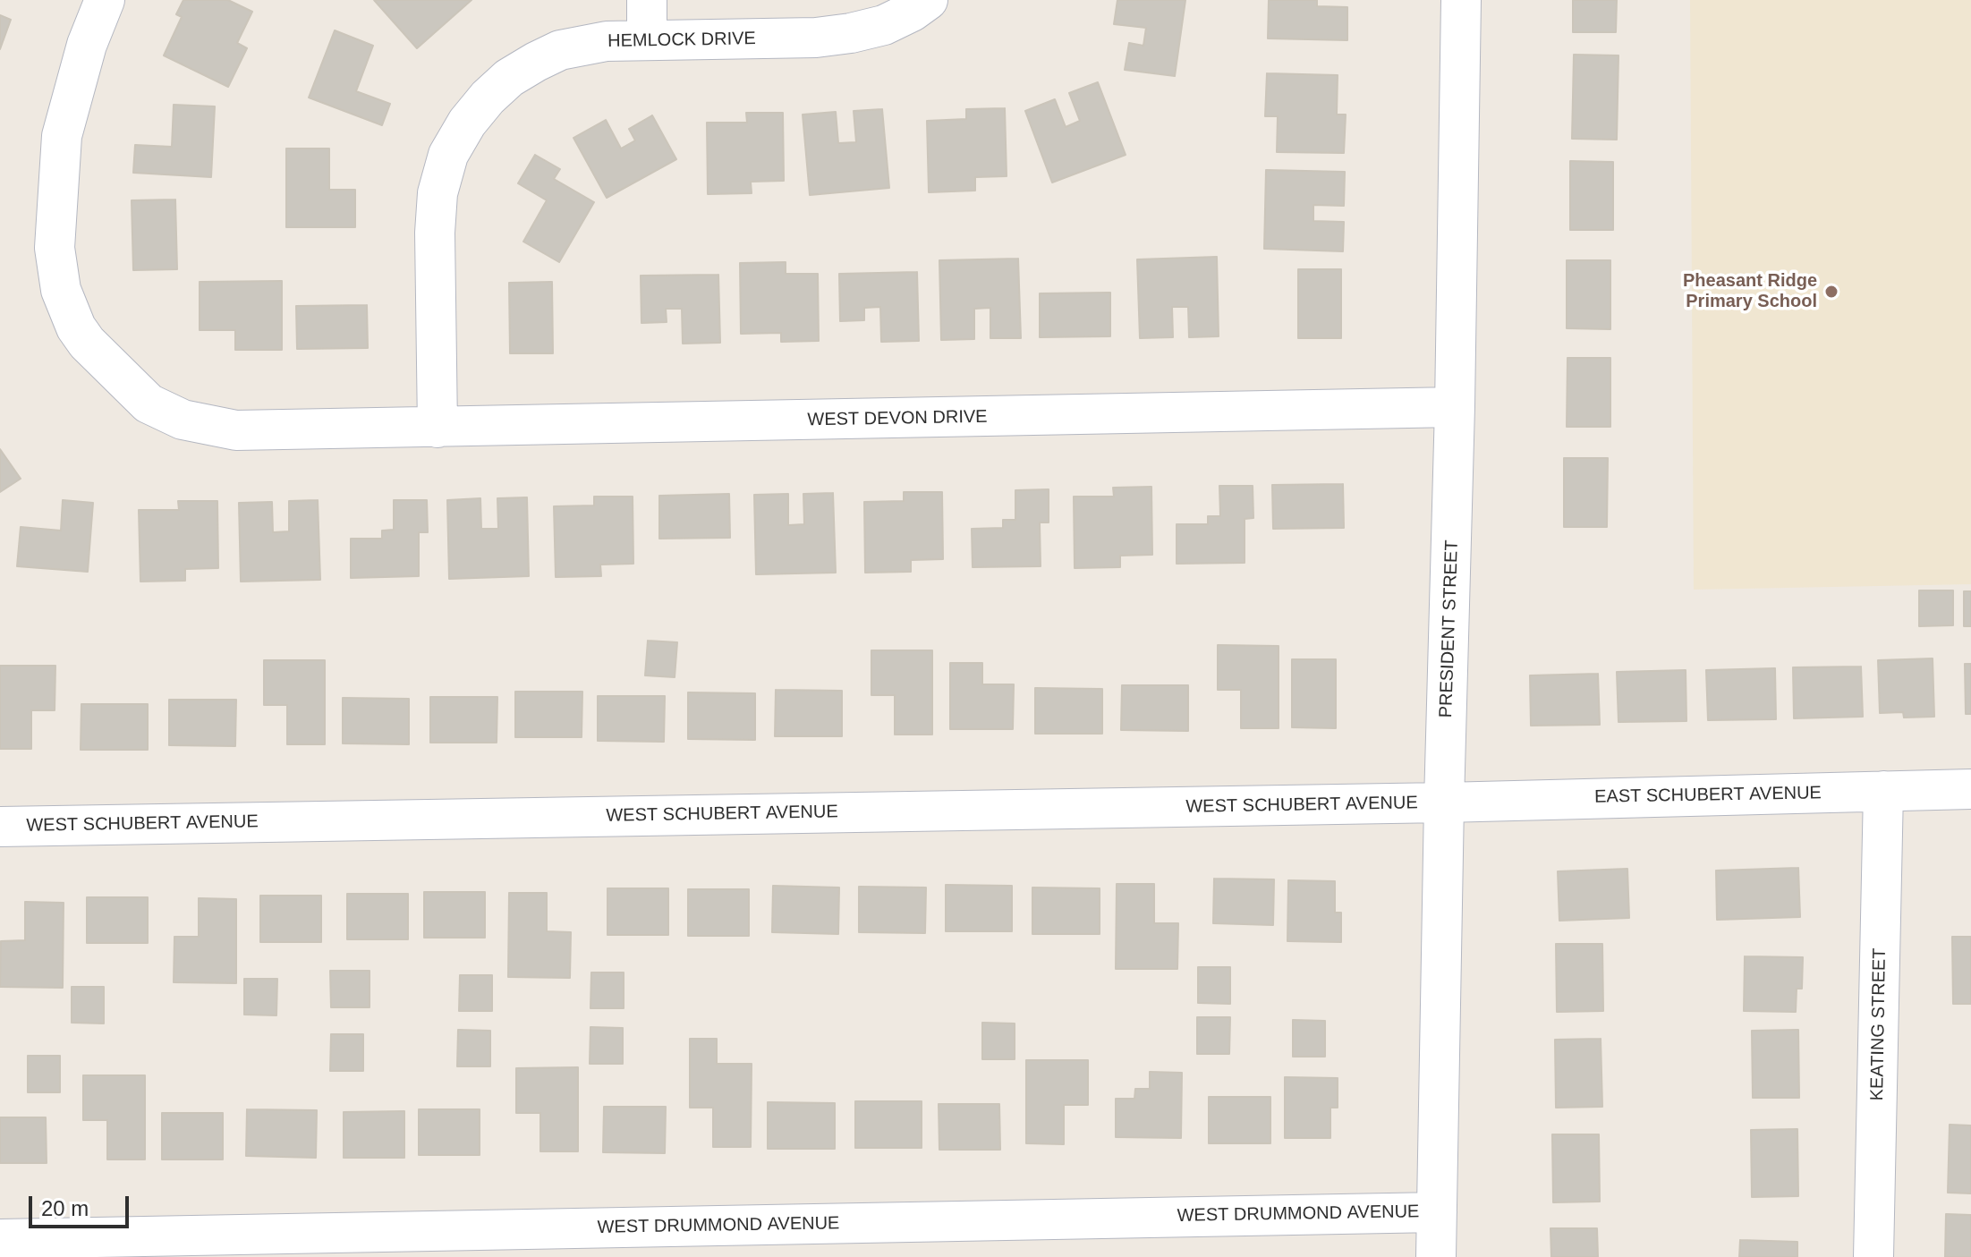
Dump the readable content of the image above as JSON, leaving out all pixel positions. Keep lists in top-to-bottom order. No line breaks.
{"streets":{"street":["HEMLOCK DRIVE","WEST DEVON DRIVE","PRESIDENT STREET","EAST SCHUBERT AVENUE","WEST SCHUBERT AVENUE","KEATING STREET","WEST DRUMMOND AVENUE"]},"crossings":[["HEMLOCK DRIVE","WEST DEVON DRIVE"],["WEST DEVON DRIVE","PRESIDENT STREET"],["PRESIDENT STREET","EAST SCHUBERT AVENUE"],["PRESIDENT STREET","WEST SCHUBERT AVENUE"],["PRESIDENT STREET","WEST DRUMMOND AVENUE"],["EAST SCHUBERT AVENUE","WEST SCHUBERT AVENUE"],["EAST SCHUBERT AVENUE","KEATING STREET"]],"places":["Pheasant Ridge Primary School"],"scale_bar":"20 m"}
